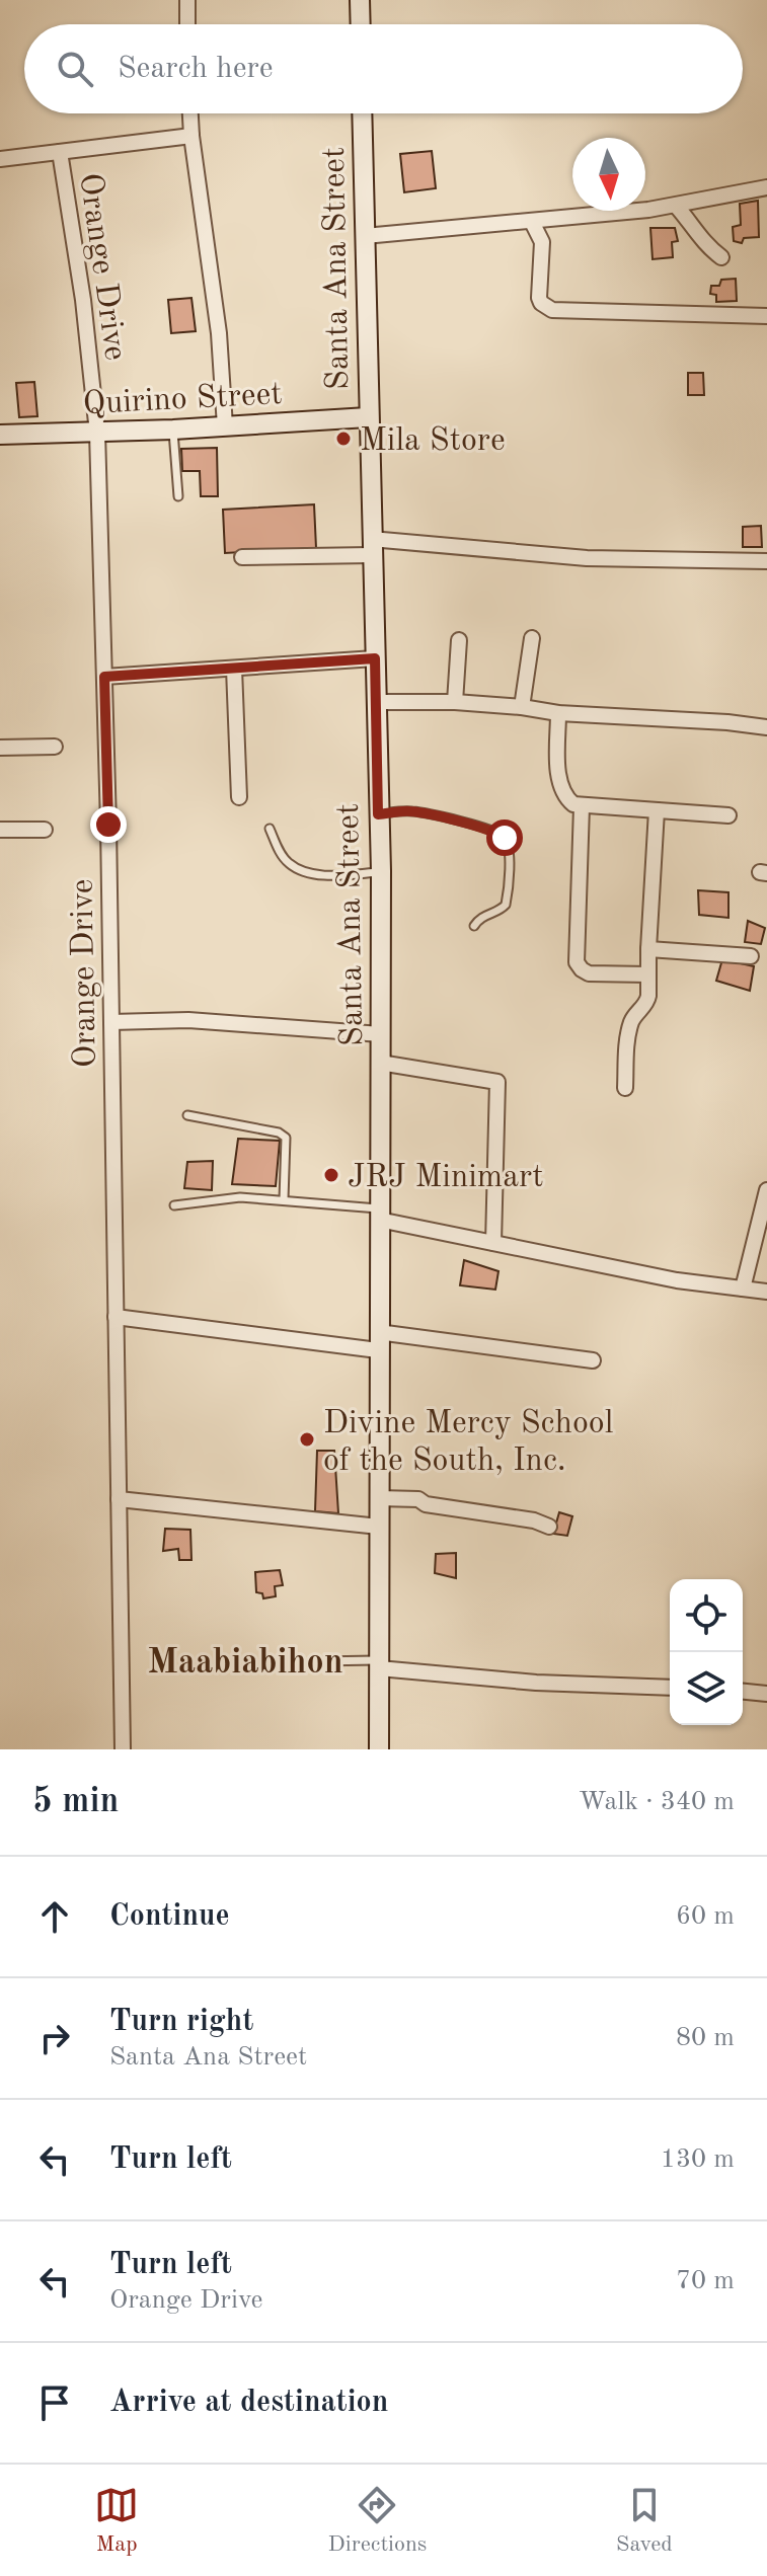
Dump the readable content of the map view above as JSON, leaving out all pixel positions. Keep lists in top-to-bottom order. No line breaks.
{"streets":{"main road":["Santa Ana Street","Quirino Street"],"street":["Orange Drive"]},"crossings":[["Orange Drive","Quirino Street"],["Santa Ana Street","Quirino Street"]],"districts":["Maabiabihon"],"places":["Mila Store","JRJ Minimart","Divine Mercy School of the South, Inc."],"north":"bottom","page":{"search":"Search here","heading":["5 min","Walk · 340 m"],"list":[["Continue","60 m"],["Turn right","Santa Ana Street","80 m"],["Turn left","130 m"],["Turn left","Orange Drive","70 m"],"Arrive at destination"],"nav":["Map","Directions","Saved"]}}
